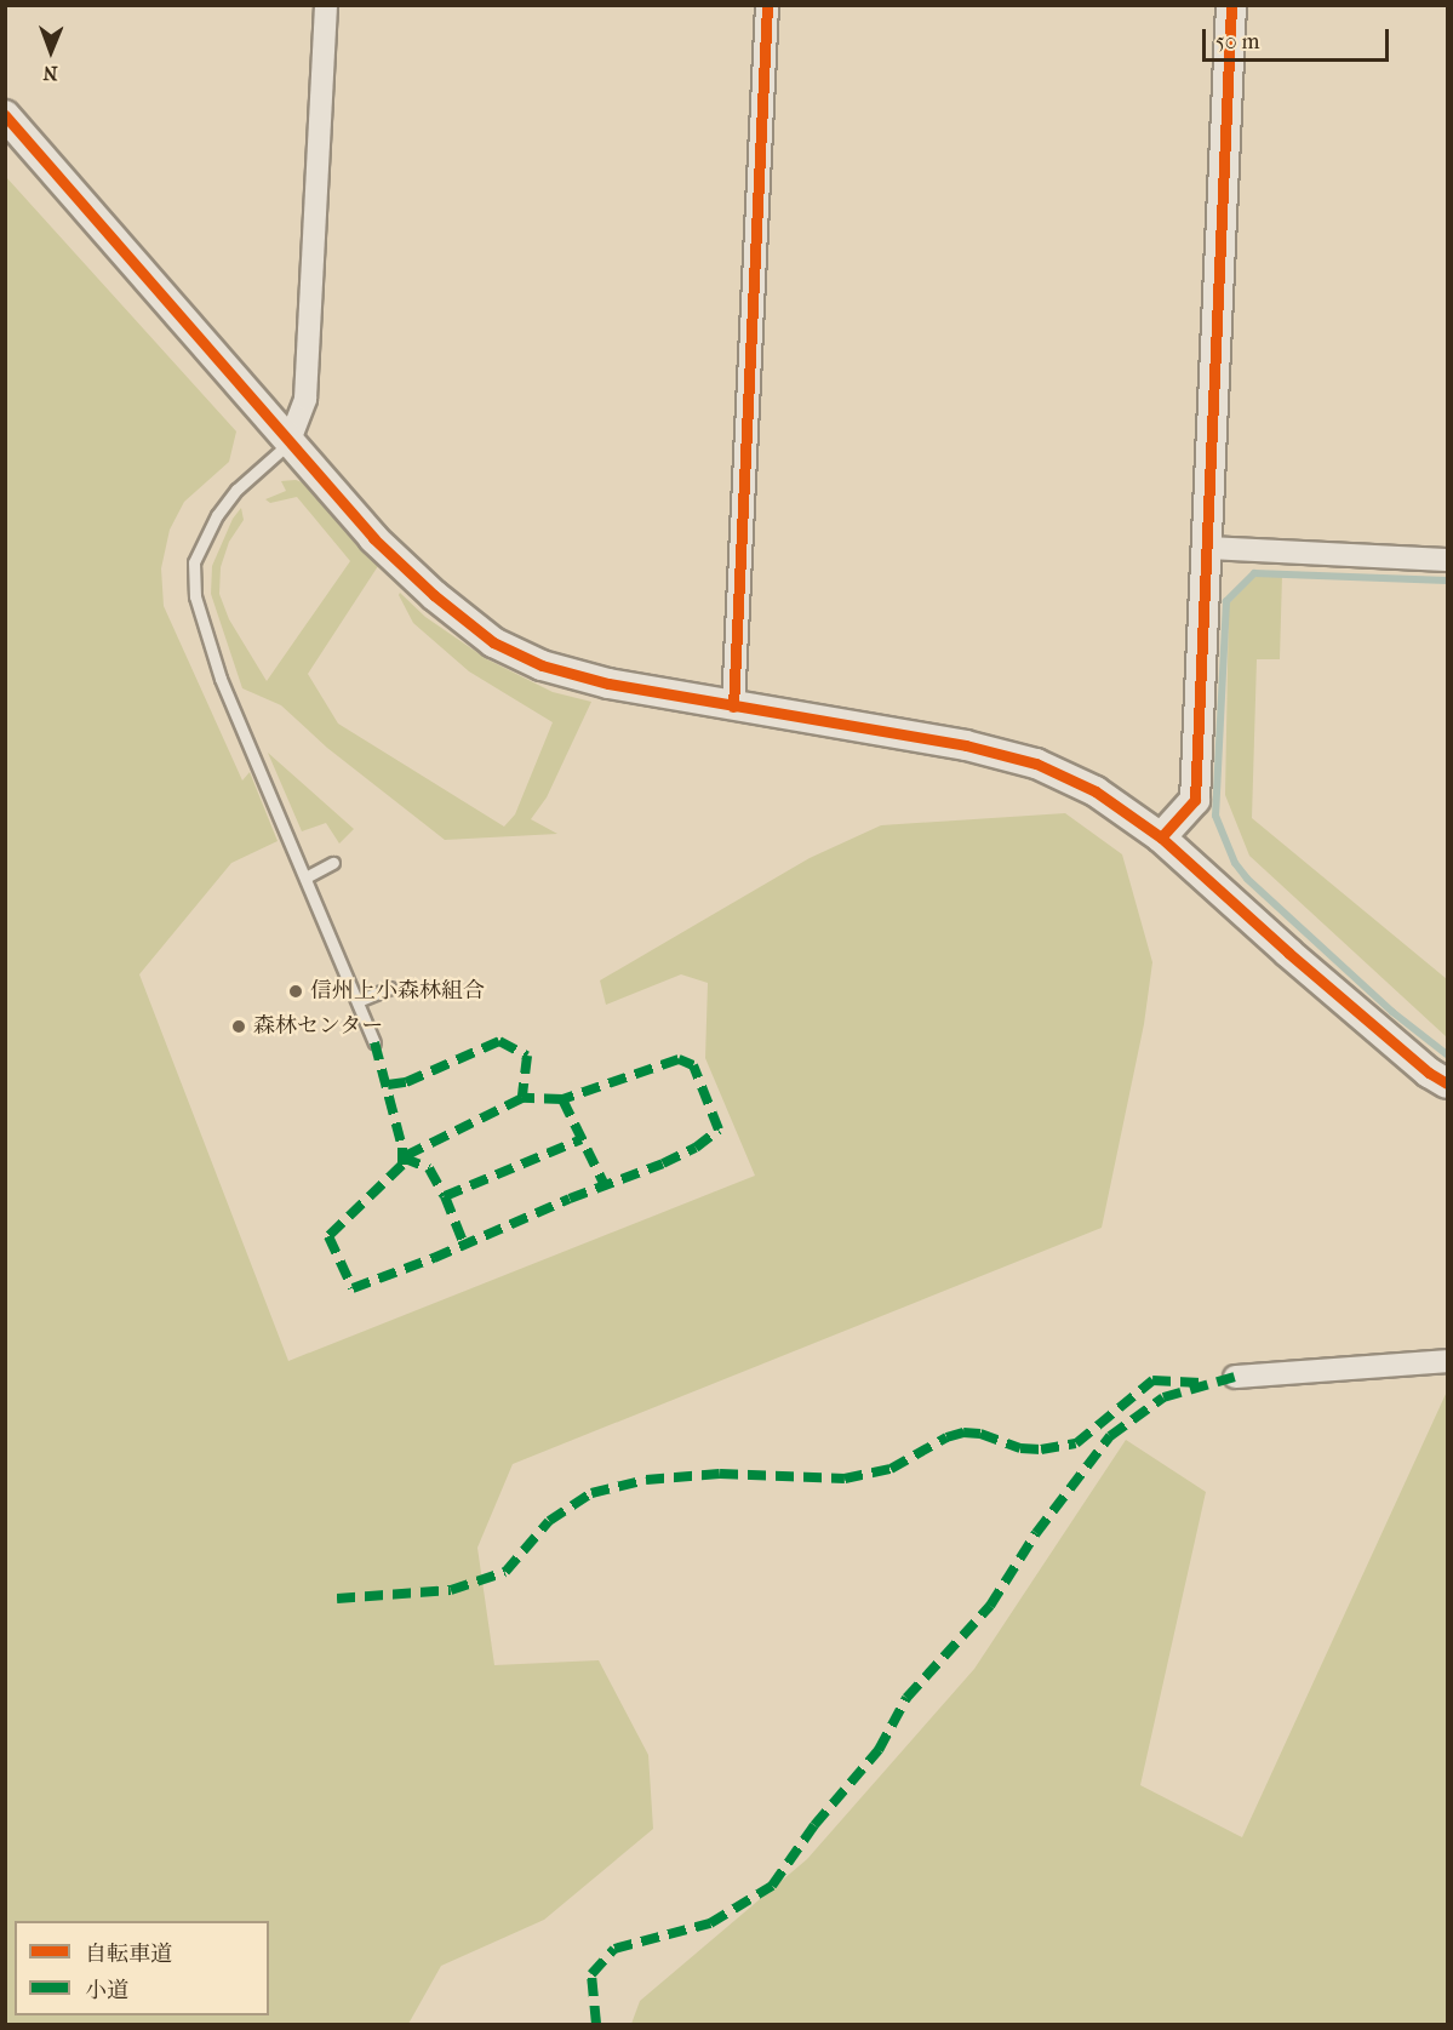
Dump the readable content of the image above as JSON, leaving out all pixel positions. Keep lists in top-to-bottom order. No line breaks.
{"places":["信州上小森林組合","森林センター"],"legend":["自転車道","小道"],"scale_bar":"50 m","north":"bottom"}
